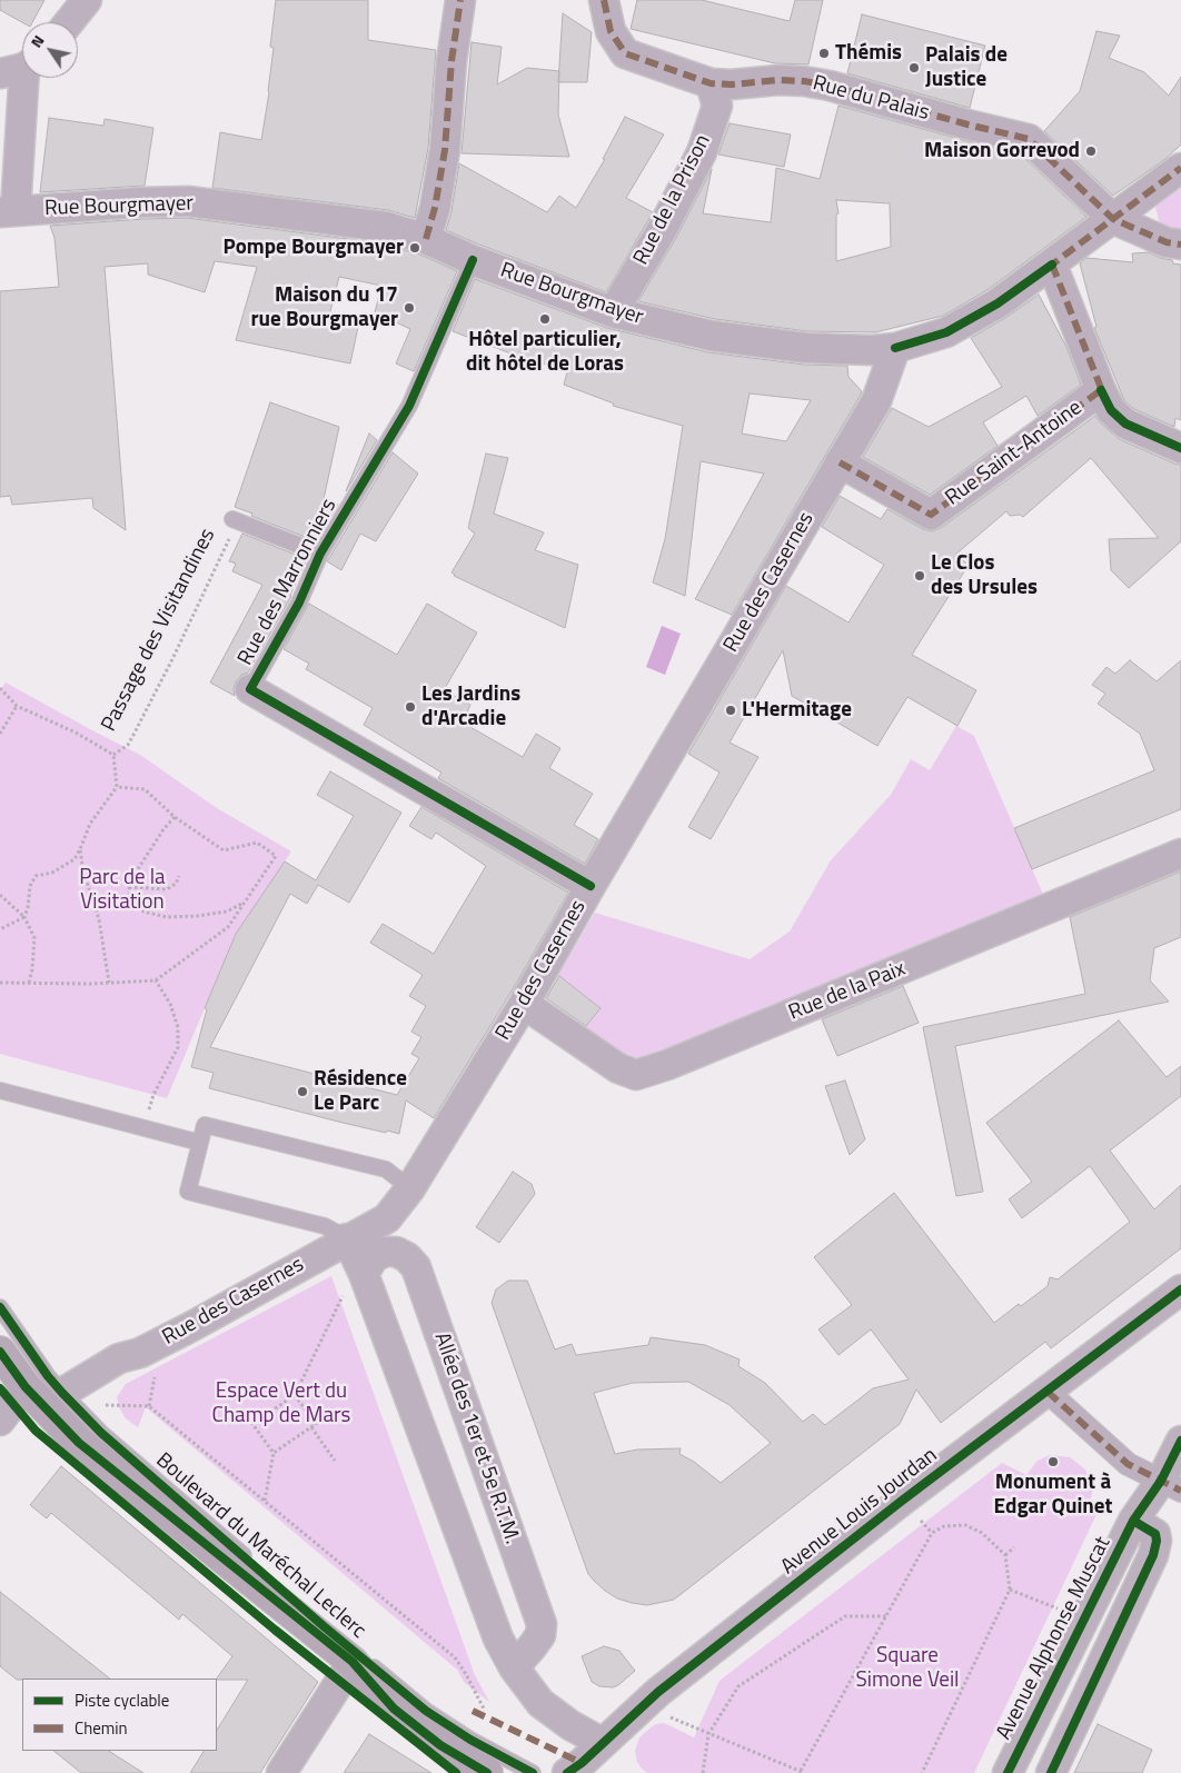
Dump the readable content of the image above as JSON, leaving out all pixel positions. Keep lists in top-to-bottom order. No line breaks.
{"streets":{"main road":["Boulevard du Maréchal Leclerc"],"street":["Rue du Palais","Rue de la Prison","Rue Bourgmayer","Rue Saint-Antoine","Rue des Marronniers","Rue des Casernes","Rue de la Paix","Allée des 1er et 5e R.T.M.","Avenue Louis Jourdan","Avenue Alphonse Muscat"],"lane":["Passage des Visitandines"]},"crossings":[["Rue du Palais","Rue de la Prison"],["Rue du Palais","Rue Bourgmayer"],["Rue de la Prison","Rue Bourgmayer"],["Rue Bourgmayer","Rue des Marronniers"],["Rue Bourgmayer","Rue des Casernes"],["Rue Saint-Antoine","Rue des Casernes"],["Rue des Marronniers","Rue des Casernes"],["Rue des Marronniers","Passage des Visitandines"],["Rue des Casernes","Rue de la Paix"],["Rue des Casernes","Boulevard du Maréchal Leclerc"]],"parks":["Parc de la Visitation","Espace Vert du Champ de Mars","Square Simone Veil"],"places":["Thémis","Palais de Justice","Maison Gorrevod","Pompe Bourgmayer","Maison du 17 rue Bourgmayer","Hôtel particulier, dit hôtel de Loras","Le Clos des Ursules","Les Jardins d'Arcadie","L'Hermitage","Résidence Le Parc","Monument à Edgar Quinet"],"legend":["Piste cyclable","Chemin"],"north":"top left"}
